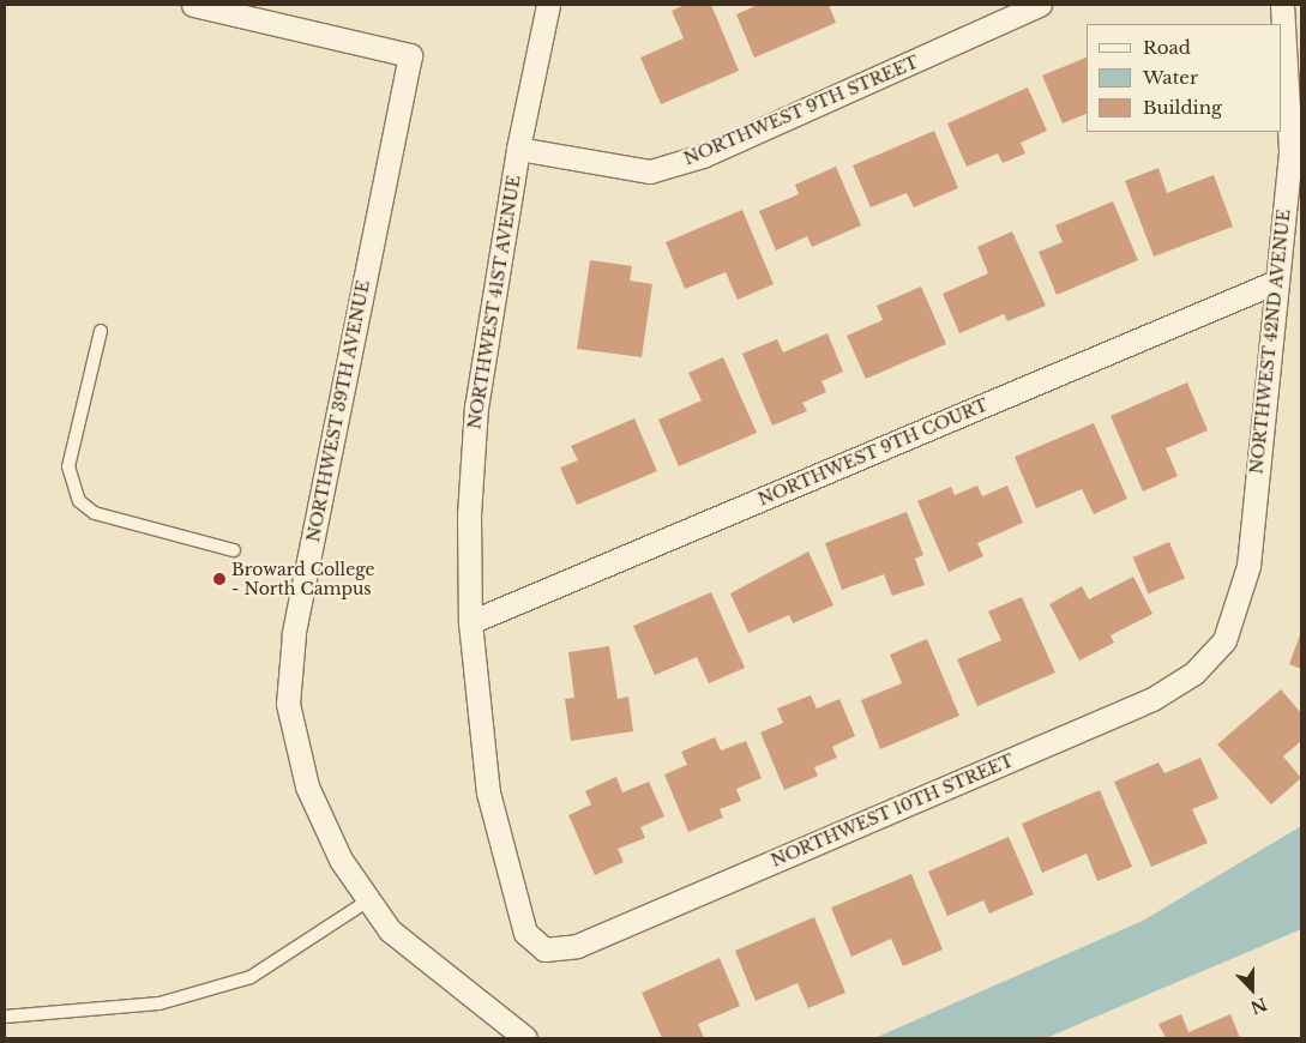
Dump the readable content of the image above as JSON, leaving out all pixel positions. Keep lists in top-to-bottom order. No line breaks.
{"streets":{"street":["NORTHWEST 9TH STREET","NORTHWEST 41ST AVENUE","NORTHWEST 42ND AVENUE","NORTHWEST 39TH AVENUE","NORTHWEST 9TH COURT","NORTHWEST 10TH STREET"]},"crossings":[["NORTHWEST 9TH STREET","NORTHWEST 41ST AVENUE"],["NORTHWEST 41ST AVENUE","NORTHWEST 9TH COURT"],["NORTHWEST 41ST AVENUE","NORTHWEST 10TH STREET"],["NORTHWEST 42ND AVENUE","NORTHWEST 9TH COURT"],["NORTHWEST 42ND AVENUE","NORTHWEST 10TH STREET"]],"places":["Broward College - North Campus"],"legend":["Road","Water","Building"],"north":"bottom"}
